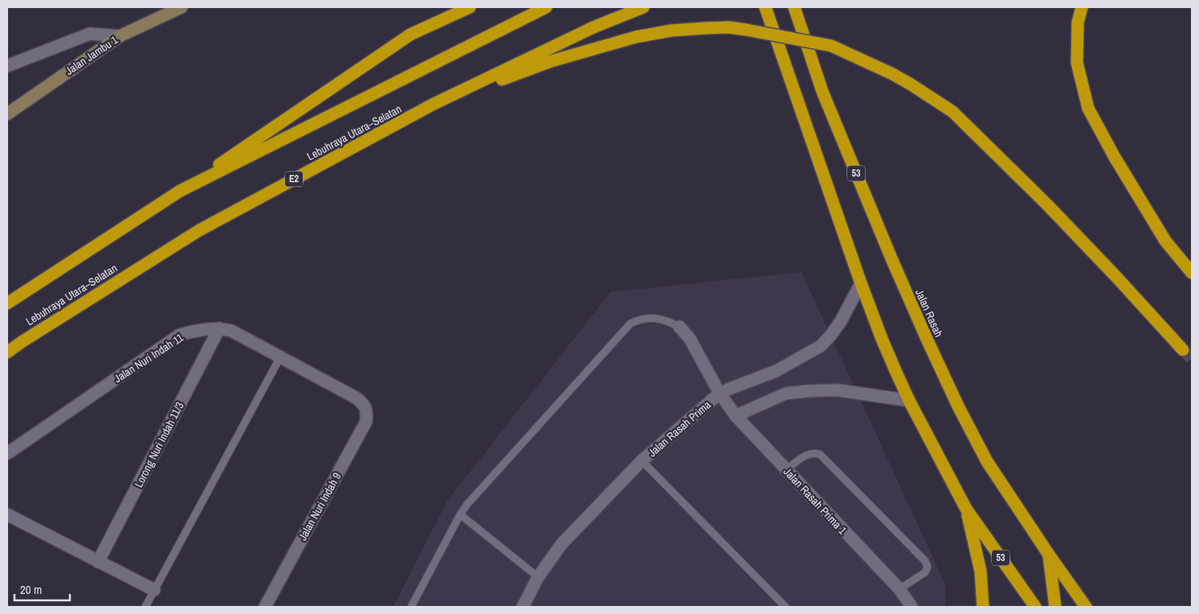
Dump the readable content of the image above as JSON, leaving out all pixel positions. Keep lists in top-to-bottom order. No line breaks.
{"streets":{"highway":["Lebuhraya Utara–Selatan","53","E2","Jalan Rasah"],"street":["Jalan Jambu 1","Jalan Nuri Indah 11","Jalan Rasah Prima","Lorong Nuri Indah 11/3","Jalan Rasah Prima 1","Jalan Nuri Indah 9"]},"crossings":[["53","Jalan Rasah Prima"],["Jalan Nuri Indah 11","Lorong Nuri Indah 11/3"],["Jalan Nuri Indah 11","Jalan Nuri Indah 9"],["Jalan Rasah Prima","Jalan Rasah Prima 1"]],"scale_bar":"20 m"}
